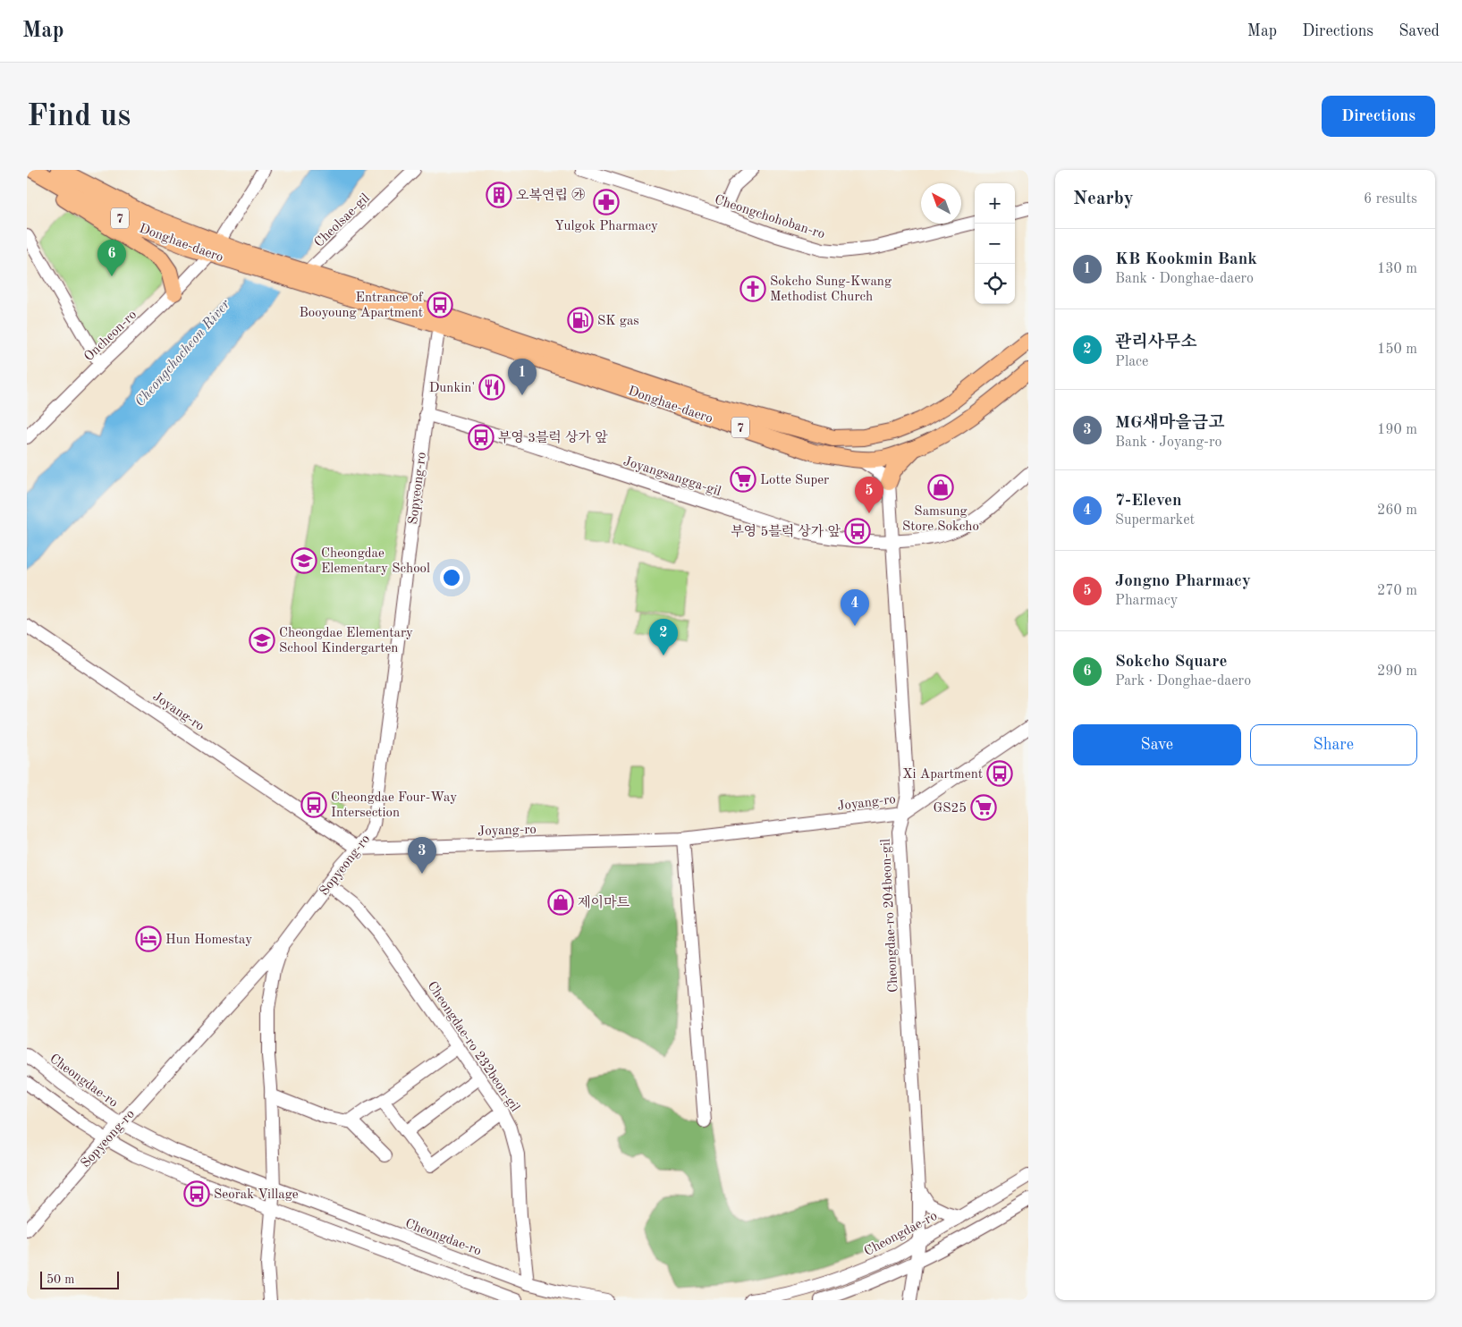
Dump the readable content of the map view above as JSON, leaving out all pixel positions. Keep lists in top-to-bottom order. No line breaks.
{"streets":{"main road":["7","Donghae-daero"],"street":["Cheongchohoban-ro","Cheolsae-gil","Oncheon-ro","Joyangsangga-gil","Sopyeong-ro","Joyang-ro","Cheongdae-ro 204beon-gil","Cheongdae-ro 232beon-gil","Cheongdae-ro"]},"crossings":[["Cheolsae-gil","Donghae-daero"],["Donghae-daero","Oncheon-ro"],["Donghae-daero","Sopyeong-ro"],["Joyangsangga-gil","Sopyeong-ro"],["Joyangsangga-gil","Cheongdae-ro 204beon-gil"],["Sopyeong-ro","Joyang-ro"],["Sopyeong-ro","Cheongdae-ro 232beon-gil"],["Sopyeong-ro","Cheongdae-ro"],["Joyang-ro","Cheongdae-ro 204beon-gil"],["Cheongdae-ro 204beon-gil","Cheongdae-ro"],["Cheongdae-ro 232beon-gil","Cheongdae-ro"]],"water":["Cheongchocheon River"],"places":{"building":["오복연립 ㉮"],"pharmacy":["Yulgok Pharmacy"],"church":["Sokcho Sung-Kwang Methodist Church"],"bus stop":["Entrance of Booyoung Apartment","부영 3블럭 상가 앞","부영 5블럭 상가 앞","Xi Apartment","Cheongdae Four-Way Intersection","Seorak Village"],"fuel station":["SK gas"],"restaurant":["Dunkin'"],"supermarket":["Lotte Super","GS25"],"shop":["Samsung Store Sokcho","제이마트"],"school or university":["Cheongdae Elementary School","Cheongdae Elementary School Kindergarten"],"hotel":["Hun Homestay"]},"scale_bar":"50 m","north":"top left","page":{"header":"Map","nav":["Map","Directions","Saved"],"buttons":["Directions",["Save","Share"]],"title":"Find us","heading":["Nearby","6 results"],"map_buttons":["+","−"],"list":[{"mark":"1","name":"KB Kookmin Bank","note":"Bank · Donghae-daero","value":"130 m"},{"mark":"2","name":"관리사무소","note":"Place","value":"150 m"},{"mark":"3","name":"MG새마을금고","note":"Bank · Joyang-ro","value":"190 m"},{"mark":"4","name":"7-Eleven","note":"Supermarket","value":"260 m"},{"mark":"5","name":"Jongno Pharmacy","note":"Pharmacy","value":"270 m"},{"mark":"6","name":"Sokcho Square","note":"Park · Donghae-daero","value":"290 m"}],"pins":["6","1","5","4","2","3"],"scale":"50 m"}}
